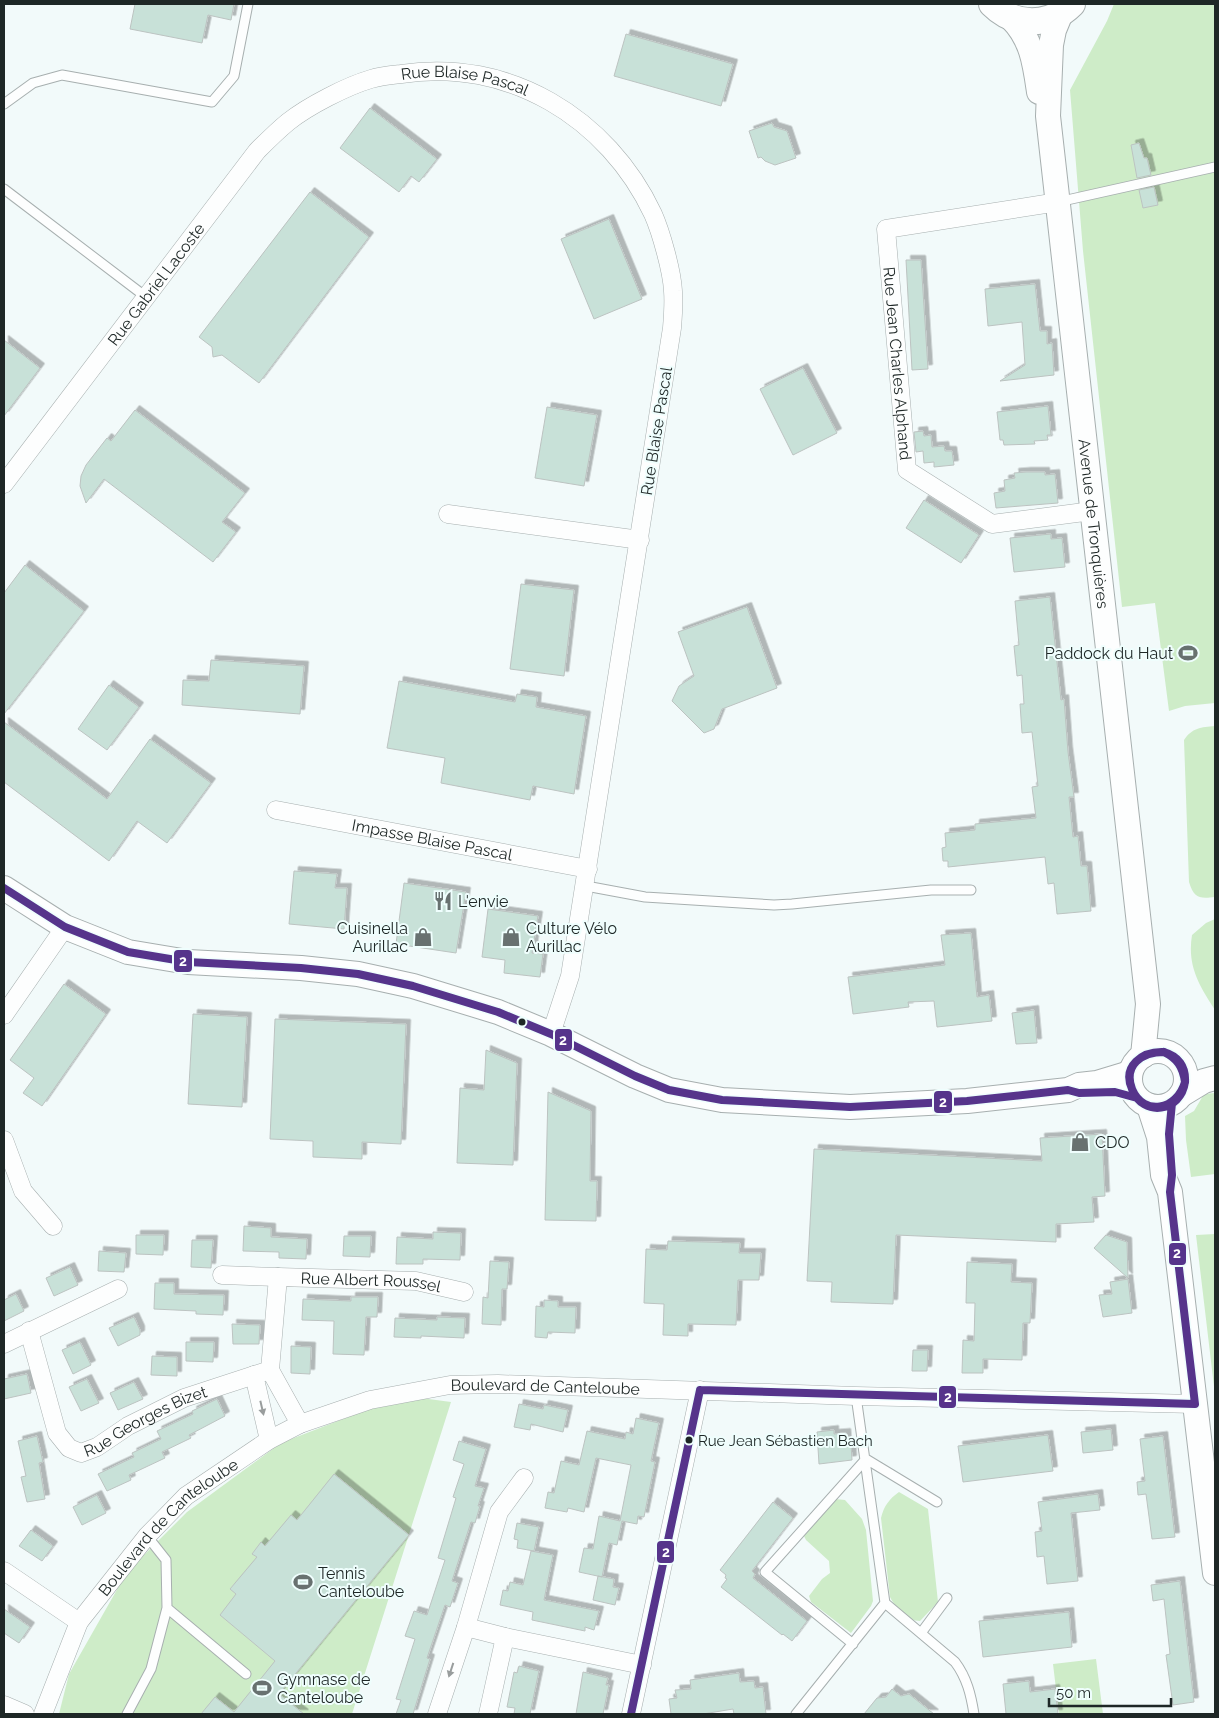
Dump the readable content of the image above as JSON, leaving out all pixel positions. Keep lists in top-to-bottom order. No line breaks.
{"streets":{"street":["Rue Blaise Pascal","Rue Gabriel Lacoste","Rue Jean Charles Alphand","Avenue de Tronquières","Impasse Blaise Pascal","Rue Albert Roussel","Boulevard de Canteloube","Rue Georges Bizet"]},"crossings":[["Rue Blaise Pascal","Rue Gabriel Lacoste"],["Rue Blaise Pascal","Impasse Blaise Pascal"],["Rue Jean Charles Alphand","Avenue de Tronquières"],["Rue Albert Roussel","Boulevard de Canteloube"],["Rue Albert Roussel","Rue Georges Bizet"]],"places":{"sports":["Paddock du Haut","Tennis Canteloube","Gymnase de Canteloube"],"restaurant":["L'envie"],"shop":["Cuisinella Aurillac","Culture Vélo Aurillac","CDO"],"other":["Rue Jean Sébastien Bach"]},"lines":["transit line 2"],"scale_bar":"50 m"}
